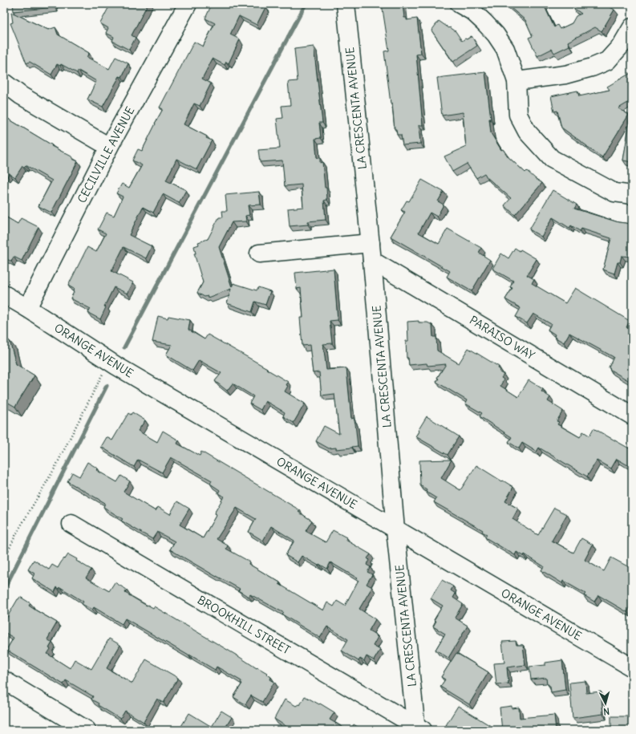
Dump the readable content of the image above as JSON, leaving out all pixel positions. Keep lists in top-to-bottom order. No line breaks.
{"streets":{"street":["LA CRESCENTA AVENUE","CECILVILLE AVENUE","PARAISO WAY","ORANGE AVENUE","BROOKHILL STREET"]},"crossings":[["LA CRESCENTA AVENUE","PARAISO WAY"],["LA CRESCENTA AVENUE","ORANGE AVENUE"],["LA CRESCENTA AVENUE","BROOKHILL STREET"],["CECILVILLE AVENUE","ORANGE AVENUE"]],"north":"bottom"}
